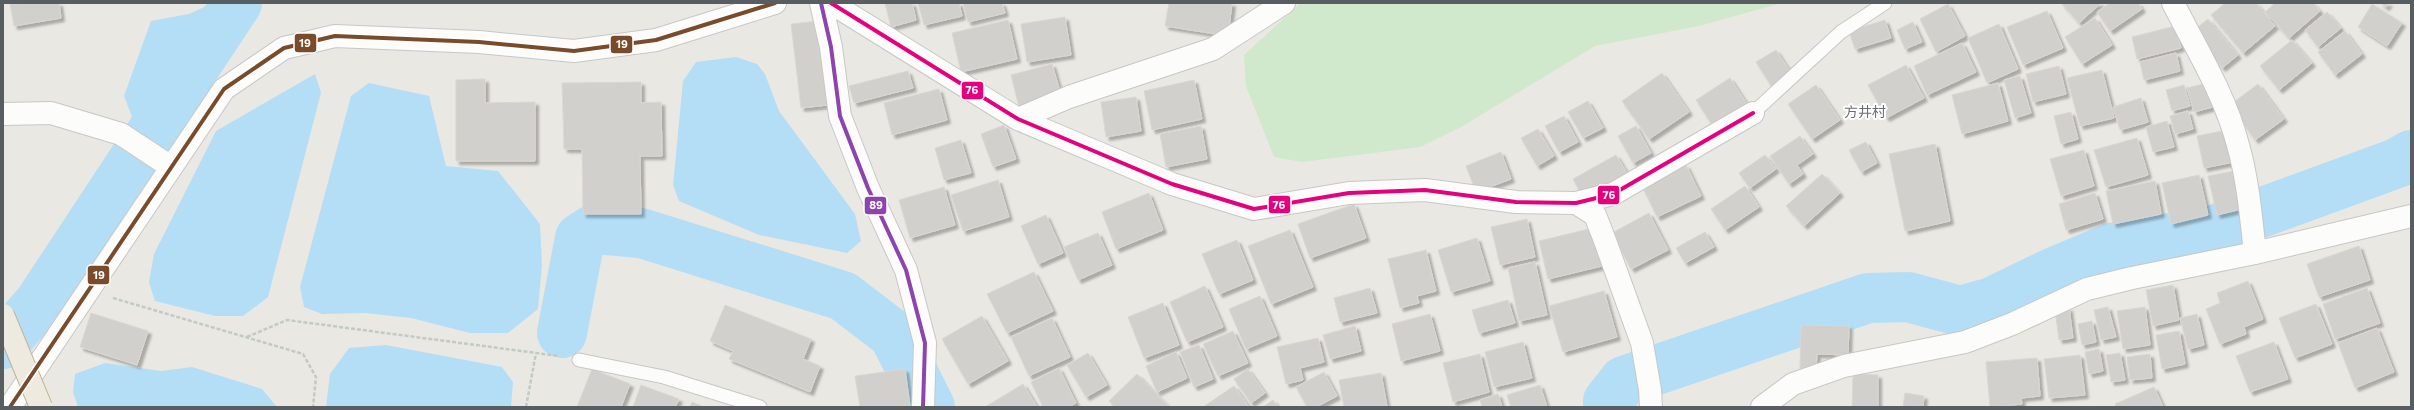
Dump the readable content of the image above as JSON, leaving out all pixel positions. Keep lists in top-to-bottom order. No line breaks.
{"districts":["方井村"],"lines":["transit line 89","transit line 76","transit line 19"]}
